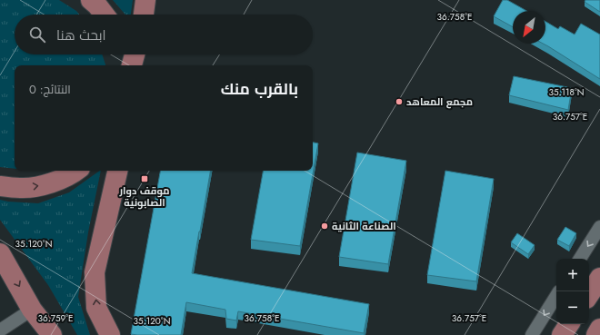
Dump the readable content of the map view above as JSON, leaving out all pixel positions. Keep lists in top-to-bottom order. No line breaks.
{"places":{"other":["مجمع المعاهد","الصناعة الثانية"],"transit":["موقف دوار الصابونية"]},"north":"bottom left","page":{"search":"ابحث هنا","heading":["بالقرب منك","النتائج: 0"],"map_buttons":["+","−"]},"coordinates":["36.758°E","35.118°N","36.757°E","35.120°N","36.759°E"]}
